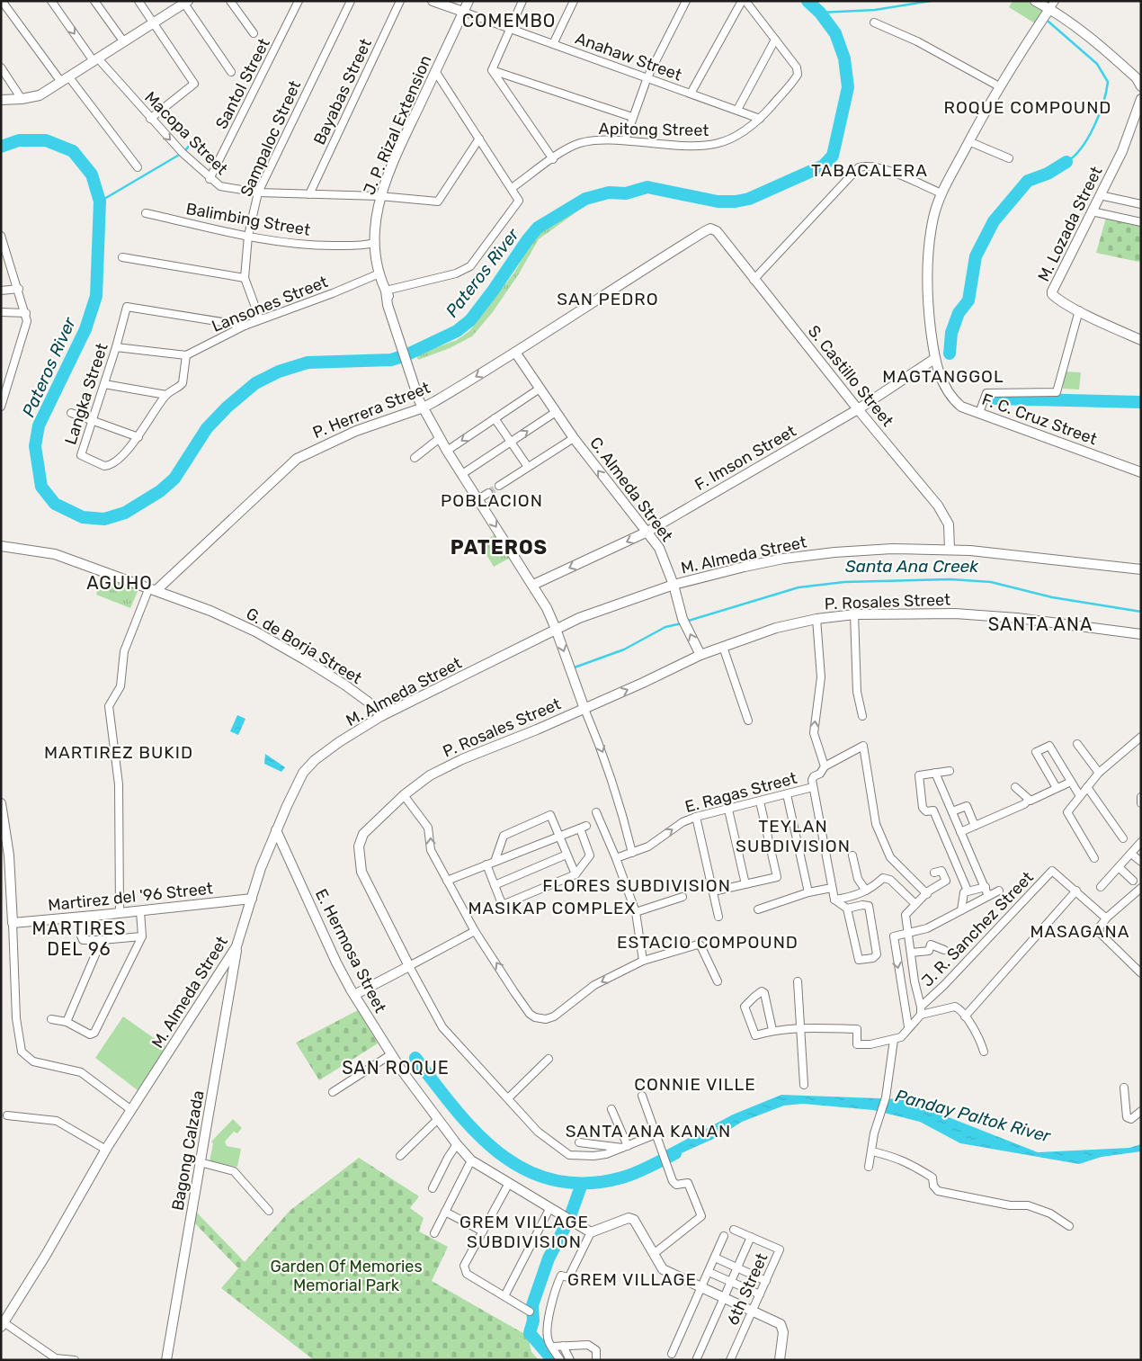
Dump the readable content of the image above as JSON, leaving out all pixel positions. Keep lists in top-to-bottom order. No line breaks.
{"streets":{"street":["Anahaw Street","Santol Street","Bayabas Street","J. P. Rizal Extension","Apitong Street","Macopa Street","Sampaloc Street","Balimbing Street","M. Lozada Street","Lansones Street","S. Castillo Street","Langka Street","P. Herrera Street","F. C. Cruz Street","F. Imson Street","C. Almeda Street","M. Almeda Street","P. Rosales Street","G. de Borja Street","E. Ragas Street","Martirez del '96 Street","J. R. Sanchez Street","E. Hermosa Street","Bagong Calzada","6th Street"]},"crossings":[["Anahaw Street","J. P. Rizal Extension"],["Anahaw Street","Apitong Street"],["Santol Street","Macopa Street"],["Bayabas Street","Macopa Street"],["J. P. Rizal Extension","Macopa Street"],["J. P. Rizal Extension","Balimbing Street"],["J. P. Rizal Extension","Lansones Street"],["J. P. Rizal Extension","P. Herrera Street"],["J. P. Rizal Extension","F. Imson Street"],["J. P. Rizal Extension","M. Almeda Street"],["J. P. Rizal Extension","P. Rosales Street"],["Macopa Street","Sampaloc Street"],["Sampaloc Street","Balimbing Street"],["Sampaloc Street","Lansones Street"],["Lansones Street","Langka Street"],["S. Castillo Street","P. Herrera Street"],["S. Castillo Street","F. Imson Street"],["S. Castillo Street","M. Almeda Street"],["P. Herrera Street","C. Almeda Street"],["P. Herrera Street","G. de Borja Street"],["F. C. Cruz Street","F. Imson Street"],["F. Imson Street","C. Almeda Street"],["C. Almeda Street","M. Almeda Street"],["C. Almeda Street","P. Rosales Street"],["M. Almeda Street","G. de Borja Street"],["M. Almeda Street","Martirez del '96 Street"],["M. Almeda Street","E. Hermosa Street"],["M. Almeda Street","Bagong Calzada"]],"one_way":["C. Almeda Street"],"districts":["COMEMBO","ROQUE COMPOUND","TABACALERA","SAN PEDRO","MAGTANGGOL","POBLACION","PATEROS","AGUHO","SANTA ANA","MARTIREZ BUKID","TEYLAN SUBDIVISION","FLORES SUBDIVISION","MASIKAP COMPLEX","MARTIRES DEL 96","MASAGANA","ESTACIO COMPOUND","SAN ROQUE","CONNIE VILLE","SANTA ANA KANAN","GREM VILLAGE SUBDIVISION","GREM VILLAGE"],"water":["Pateros River","Santa Ana Creek","Panday Paltok River"],"parks":["Garden Of Memories Memorial Park"]}
